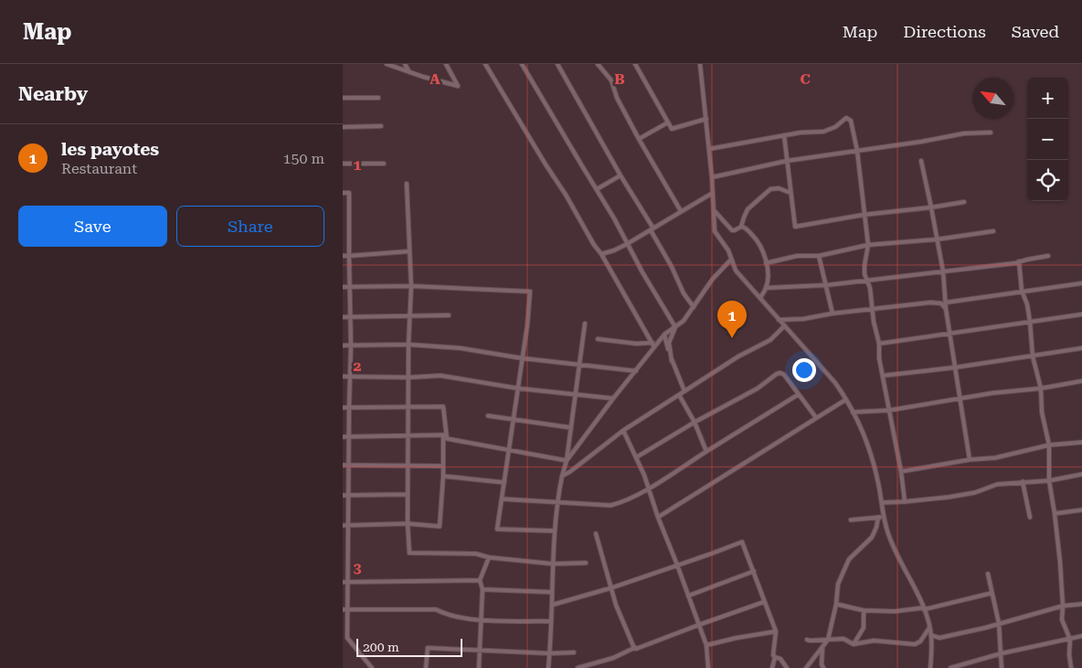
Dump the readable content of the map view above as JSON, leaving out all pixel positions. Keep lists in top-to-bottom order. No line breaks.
{"scale_bar":"200 m","north":"top left","page":{"header":"Map","nav":["Map","Directions","Saved"],"heading":"Nearby","map_buttons":["+","−"],"list":[{"mark":"1","name":"les payotes","note":"Restaurant","value":"150 m"}],"buttons":["Save","Share"],"pins":"1","scale":"200 m"},"grid":{"columns":["A","B","C"],"rows":["1","2","3"]}}
